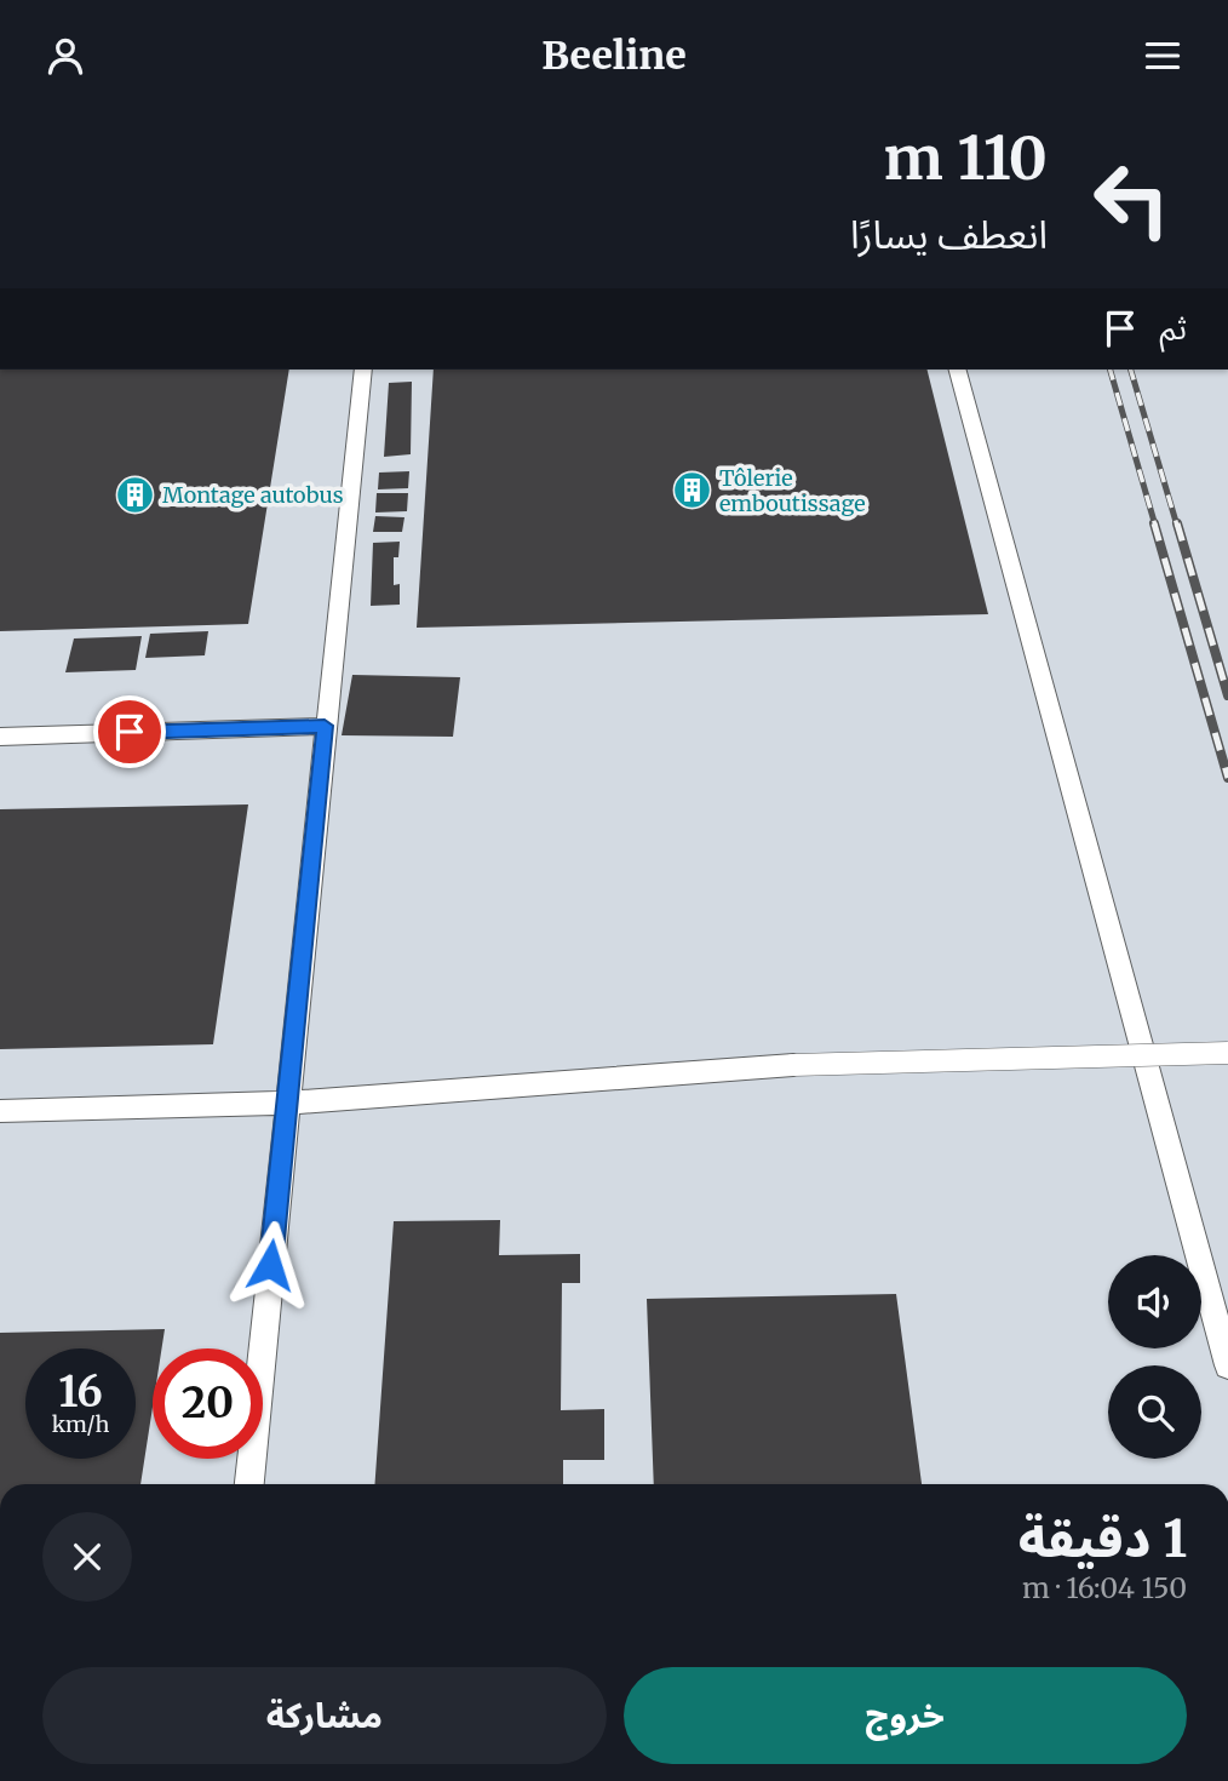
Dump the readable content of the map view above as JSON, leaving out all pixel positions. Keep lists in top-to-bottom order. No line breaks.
{"places":{"building":["Tôlerie emboutissage","Montage autobus"]},"page":{"header":"Beeline","turn":["110 m","انعطف يسارًا"],"then":"ثم","speed":"16 km/h","limit":"20","heading":["1 دقيقة","150 m · 16:04"],"buttons":["خروج","مشاركة"]}}
